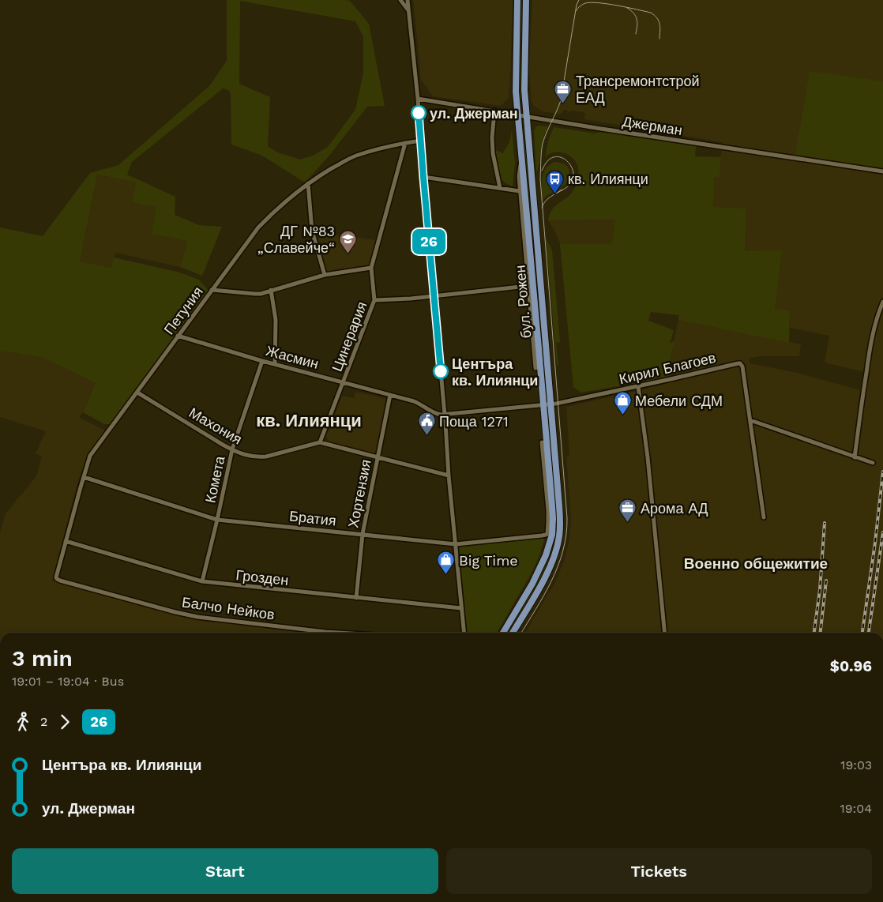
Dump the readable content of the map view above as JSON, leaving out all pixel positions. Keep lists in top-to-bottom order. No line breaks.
{"streets":{"main road":["бул. Рожен"],"street":["Джерман","Петуния","Цинерария","Жасмин","Кирил Благоев","Махония","Комета","Хортензия","Братия","Грозден","Балчо Нейков"]},"crossings":[["Джерман","бул. Рожен"],["бул. Рожен","Кирил Благоев"],["бул. Рожен","Братия"],["Петуния","Цинерария"],["Петуния","Жасмин"],["Петуния","Махония"],["Петуния","Братия"],["Петуния","Грозден"],["Петуния","Балчо Нейков"],["Цинерария","Жасмин"],["Цинерария","Махония"],["Жасмин","Кирил Благоев"],["Жасмин","Комета"],["Жасмин","Хортензия"],["Махония","Комета"],["Комета","Братия"],["Комета","Грозден"],["Хортензия","Братия"],["Хортензия","Грозден"]],"districts":["кв. Илиянци","Военно общежитие"],"places":{"office":["Трансремонтстрой ЕАД","Арома АД"],"other":["ул. Джерман","Центъра кв. Илиянци"],"bus stop":["кв. Илиянци"],"school or university":["ДГ №83 „Славейче“"],"shop":["Мебели СДМ","Big Time"],"public building":["Поща 1271"]},"lines":["bus line 26"],"page":{"on_map":"26","heading":["3 min","19:01 – 19:04 · Bus","$0.96"],"legs":["2","26"],"list":[{"name":"Центъра кв. Илиянци","value":"19:03"},{"name":"ул. Джерман","value":"19:04"}],"buttons":["Start","Tickets"]}}
